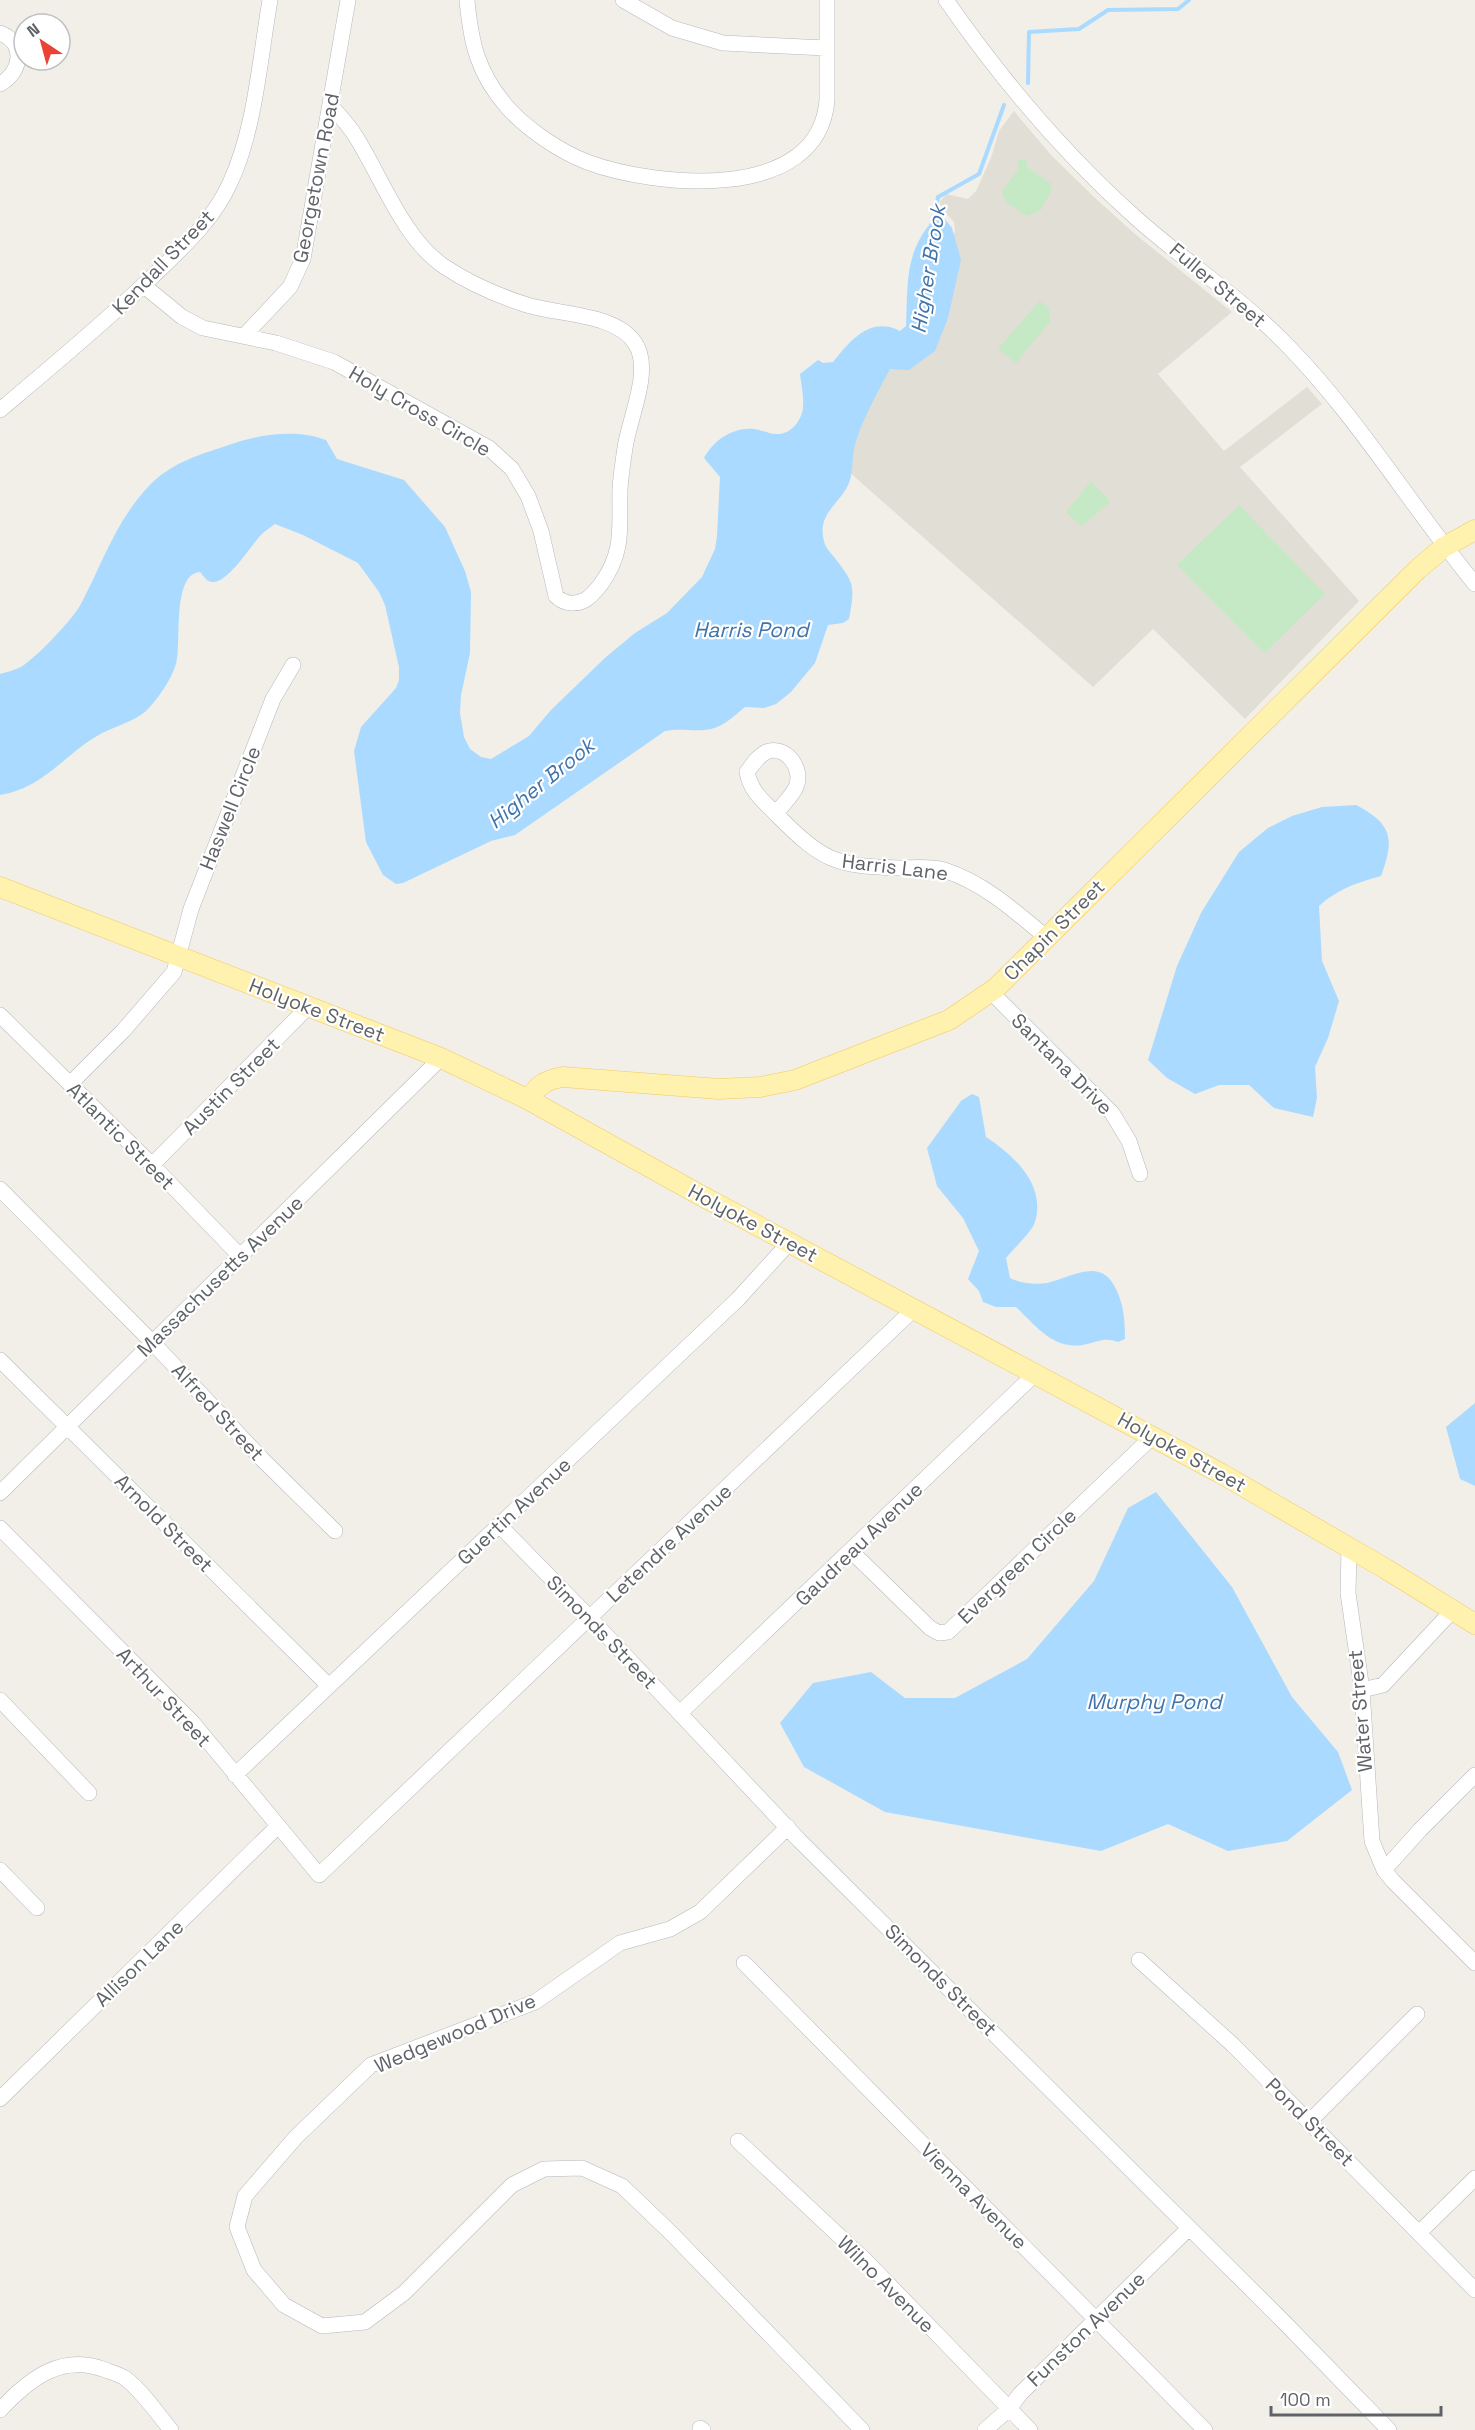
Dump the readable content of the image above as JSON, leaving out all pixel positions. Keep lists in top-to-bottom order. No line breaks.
{"streets":{"main road":["Chapin Street","Holyoke Street"],"street":["Georgetown Road","Kendall Street","Fuller Street","Holy Cross Circle","Haswell Circle","Harris Lane","Santana Drive","Austin Street","Atlantic Street","Massachusetts Avenue","Alfred Street","Guertin Avenue","Arnold Street","Letendre Avenue","Gaudreau Avenue","Evergreen Circle","Simonds Street","Arthur Street","Water Street","Allison Lane","Wedgewood Drive","Pond Street","Vienna Avenue","Wilno Avenue","Funston Avenue"]},"crossings":[["Georgetown Road","Holy Cross Circle"],["Kendall Street","Holy Cross Circle"],["Fuller Street","Chapin Street"],["Haswell Circle","Holyoke Street"],["Haswell Circle","Atlantic Street"],["Harris Lane","Chapin Street"],["Chapin Street","Holyoke Street"],["Chapin Street","Santana Drive"],["Holyoke Street","Austin Street"],["Holyoke Street","Massachusetts Avenue"],["Holyoke Street","Guertin Avenue"],["Holyoke Street","Letendre Avenue"],["Holyoke Street","Gaudreau Avenue"],["Holyoke Street","Evergreen Circle"],["Holyoke Street","Water Street"],["Austin Street","Atlantic Street"],["Atlantic Street","Massachusetts Avenue"],["Massachusetts Avenue","Alfred Street"],["Massachusetts Avenue","Arnold Street"],["Guertin Avenue","Arnold Street"],["Guertin Avenue","Simonds Street"],["Guertin Avenue","Arthur Street"],["Letendre Avenue","Simonds Street"],["Letendre Avenue","Arthur Street"],["Gaudreau Avenue","Evergreen Circle"],["Gaudreau Avenue","Simonds Street"],["Simonds Street","Wedgewood Drive"],["Simonds Street","Funston Avenue"],["Arthur Street","Allison Lane"],["Vienna Avenue","Funston Avenue"],["Wilno Avenue","Funston Avenue"]],"water":["Higher Brook","Harris Pond","Murphy Pond"],"scale_bar":"100 m","north":"top left"}
